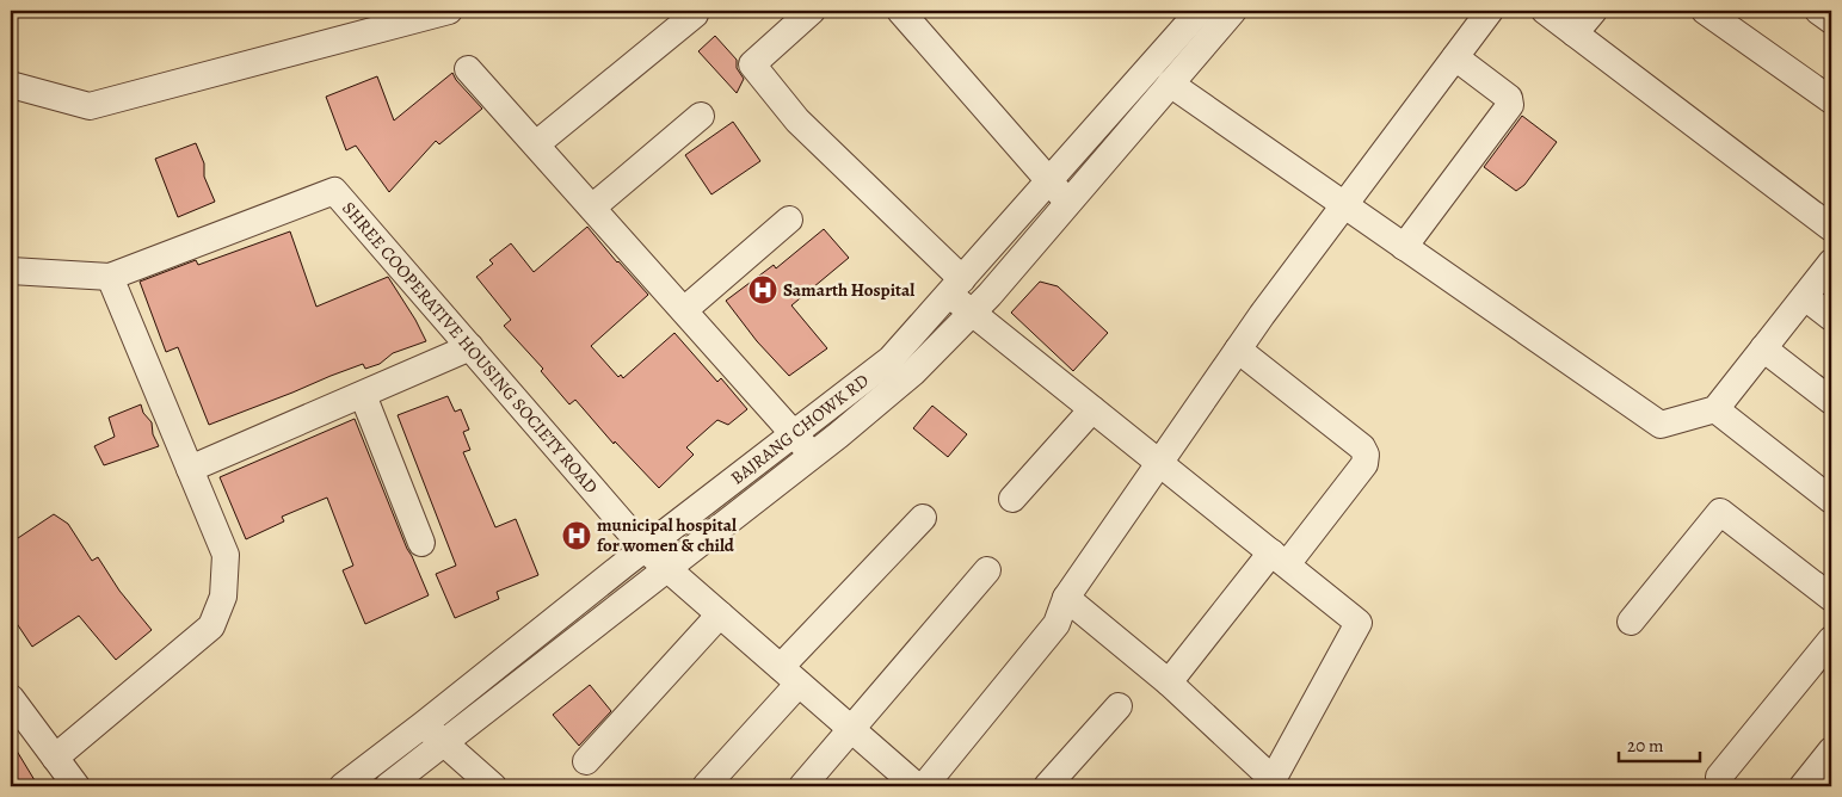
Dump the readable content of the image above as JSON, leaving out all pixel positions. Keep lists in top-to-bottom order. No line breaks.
{"streets":{"street":["SHREE COOPERATIVE HOUSING SOCIETY ROAD","BAJRANG CHOWK RD"]},"crossings":[["SHREE COOPERATIVE HOUSING SOCIETY ROAD","BAJRANG CHOWK RD"]],"places":{"hospital":["Samarth Hospital","municipal hospital for women & child"]},"scale_bar":"20 m"}
